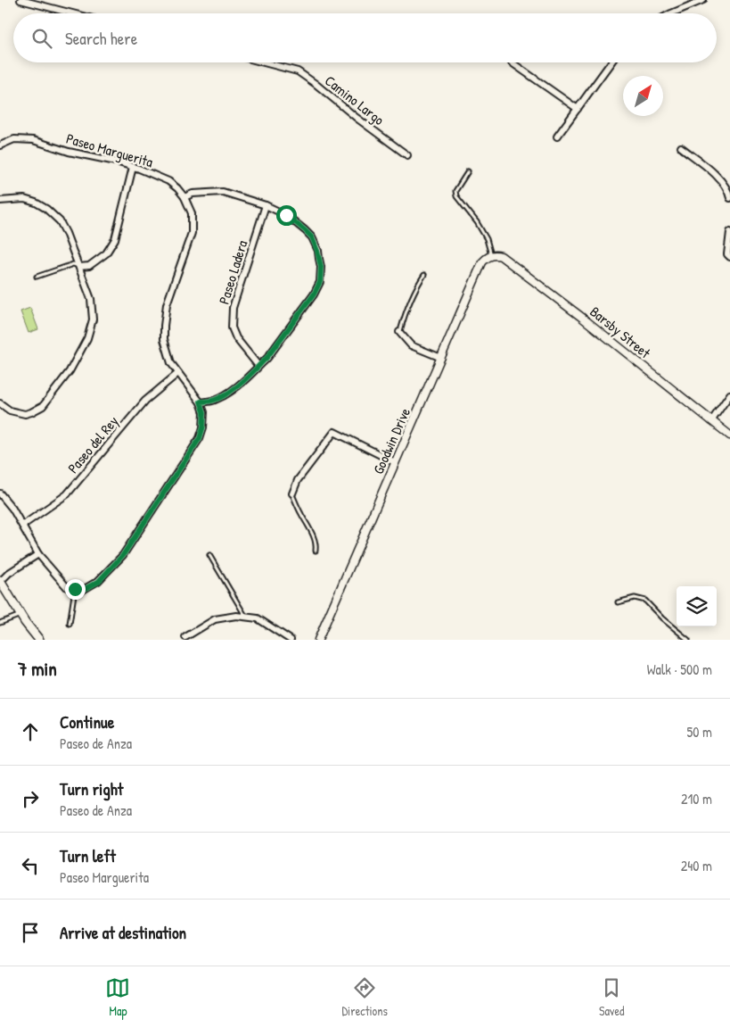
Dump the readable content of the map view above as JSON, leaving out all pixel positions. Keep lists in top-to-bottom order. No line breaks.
{"streets":{"street":["Camino Largo","Paseo Marguerita","Paseo Ladera","Barsby Street","Goodwin Drive","Paseo del Rey"]},"crossings":[["Paseo Marguerita","Paseo del Rey"],["Barsby Street","Goodwin Drive"]],"north":"top right","page":{"search":"Search here","heading":["7 min","Walk · 500 m"],"list":[["Continue","Paseo de Anza","50 m"],["Turn right","Paseo de Anza","210 m"],["Turn left","Paseo Marguerita","240 m"],"Arrive at destination"],"nav":["Map","Directions","Saved"]}}
